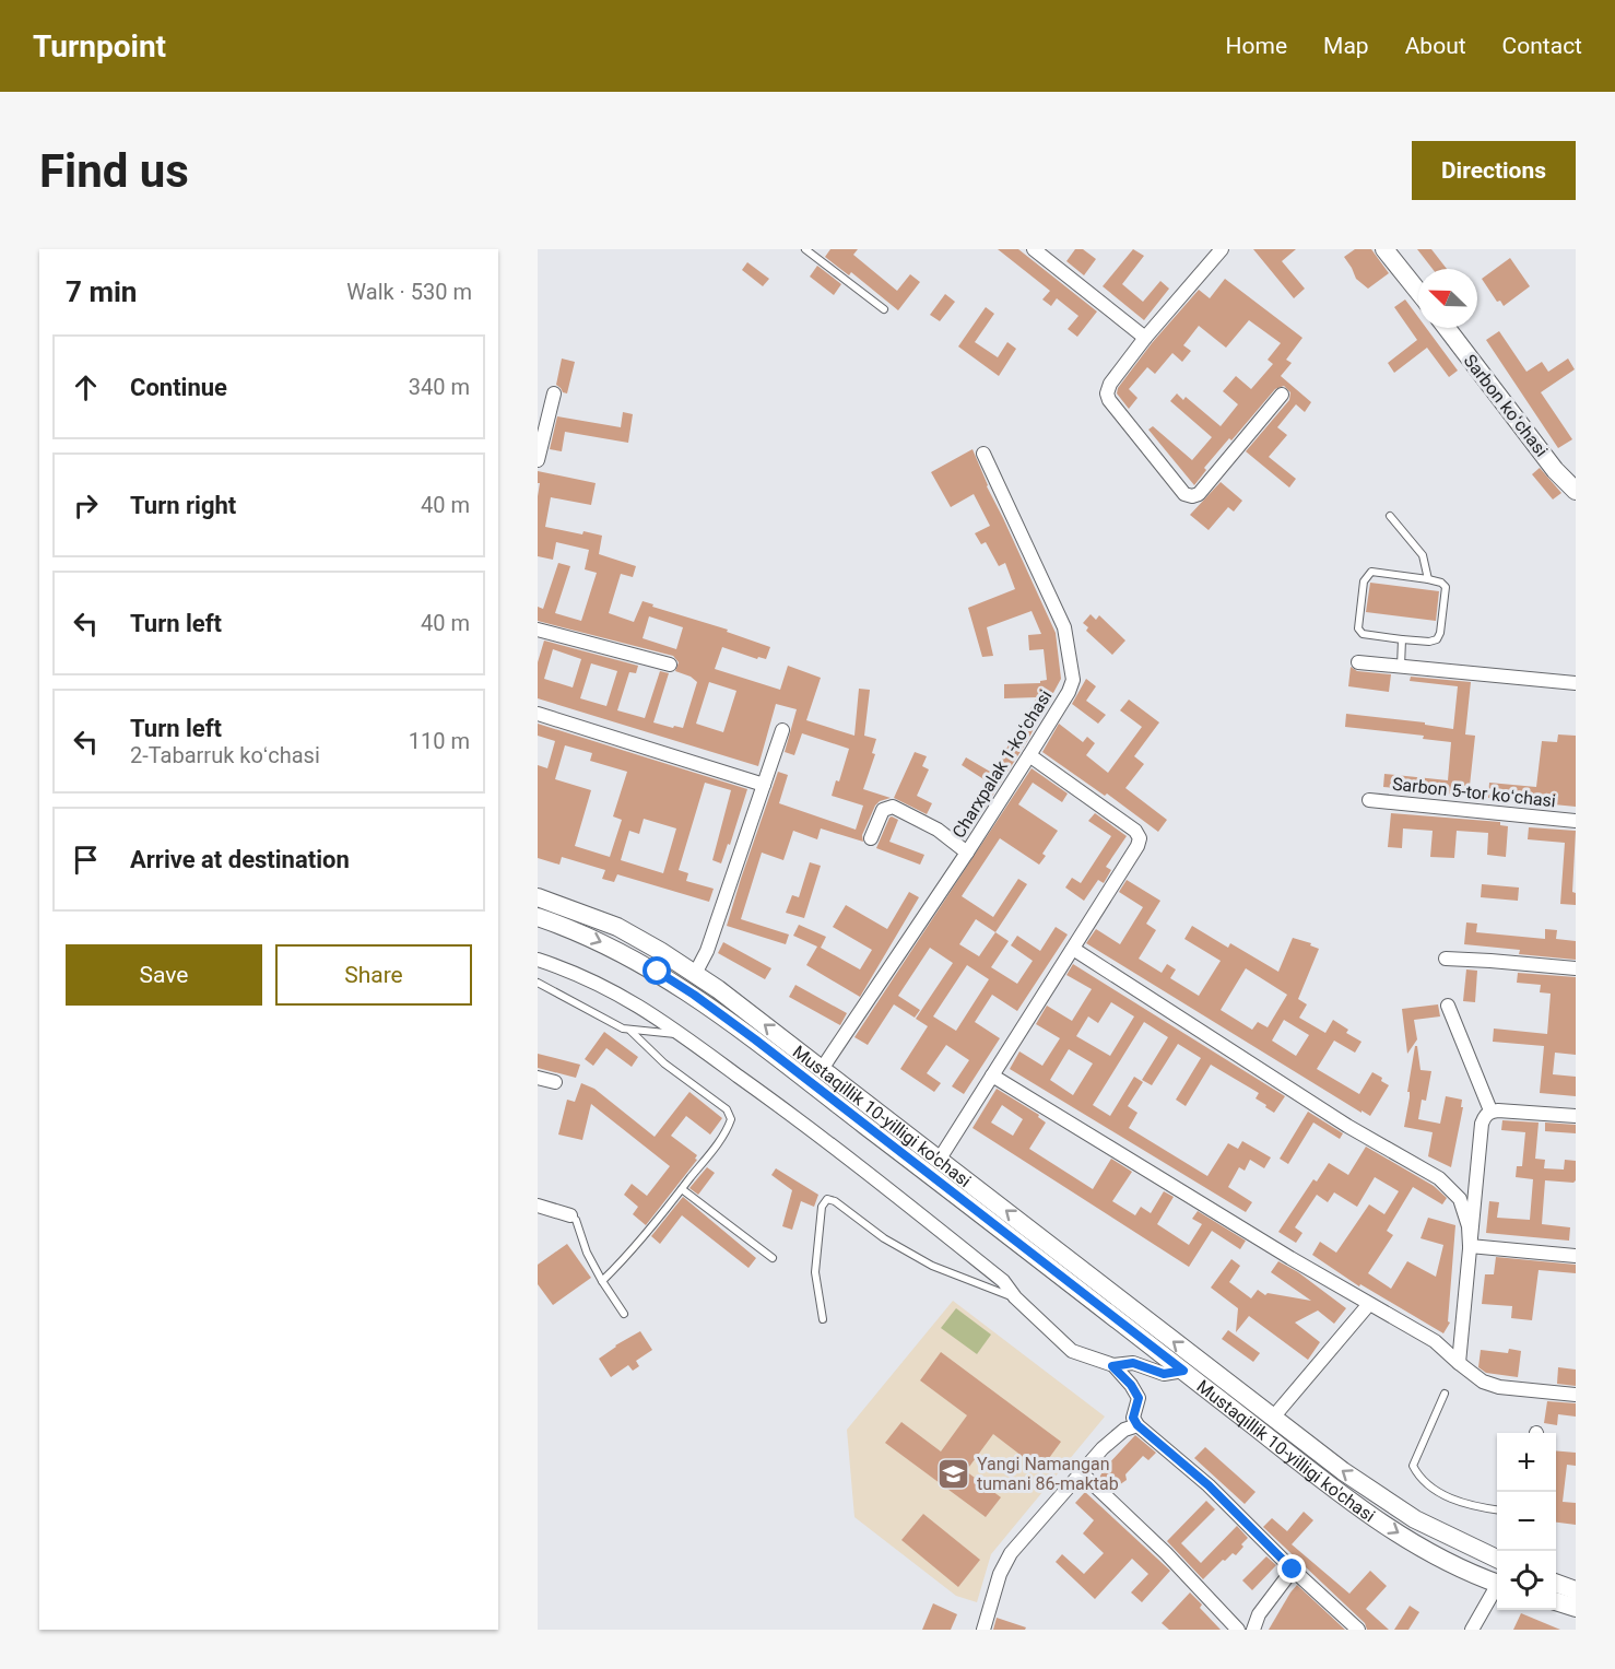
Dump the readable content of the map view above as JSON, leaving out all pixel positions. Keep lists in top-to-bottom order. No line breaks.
{"streets":{"main road":["Sarbon koʻchasi","Mustaqillik 10-yilligi ko'chasi"],"street":["Charxpalak 1-koʻchasi","Sarbon 5-tor koʻchasi"]},"crossings":[["Charxpalak 1-koʻchasi","Mustaqillik 10-yilligi ko'chasi"]],"places":{"school or university":["Yangi Namangan tumani 86-maktab"]},"north":"top left","page":{"header":"Turnpoint","nav":["Home","Map","About","Contact"],"buttons":["Directions",["Save","Share"]],"title":"Find us","heading":["7 min","Walk · 530 m"],"list":[["Continue","340 m"],["Turn right","40 m"],["Turn left","40 m"],["Turn left","2-Tabarruk koʻchasi","110 m"],"Arrive at destination"],"map_buttons":["+","−"]}}
